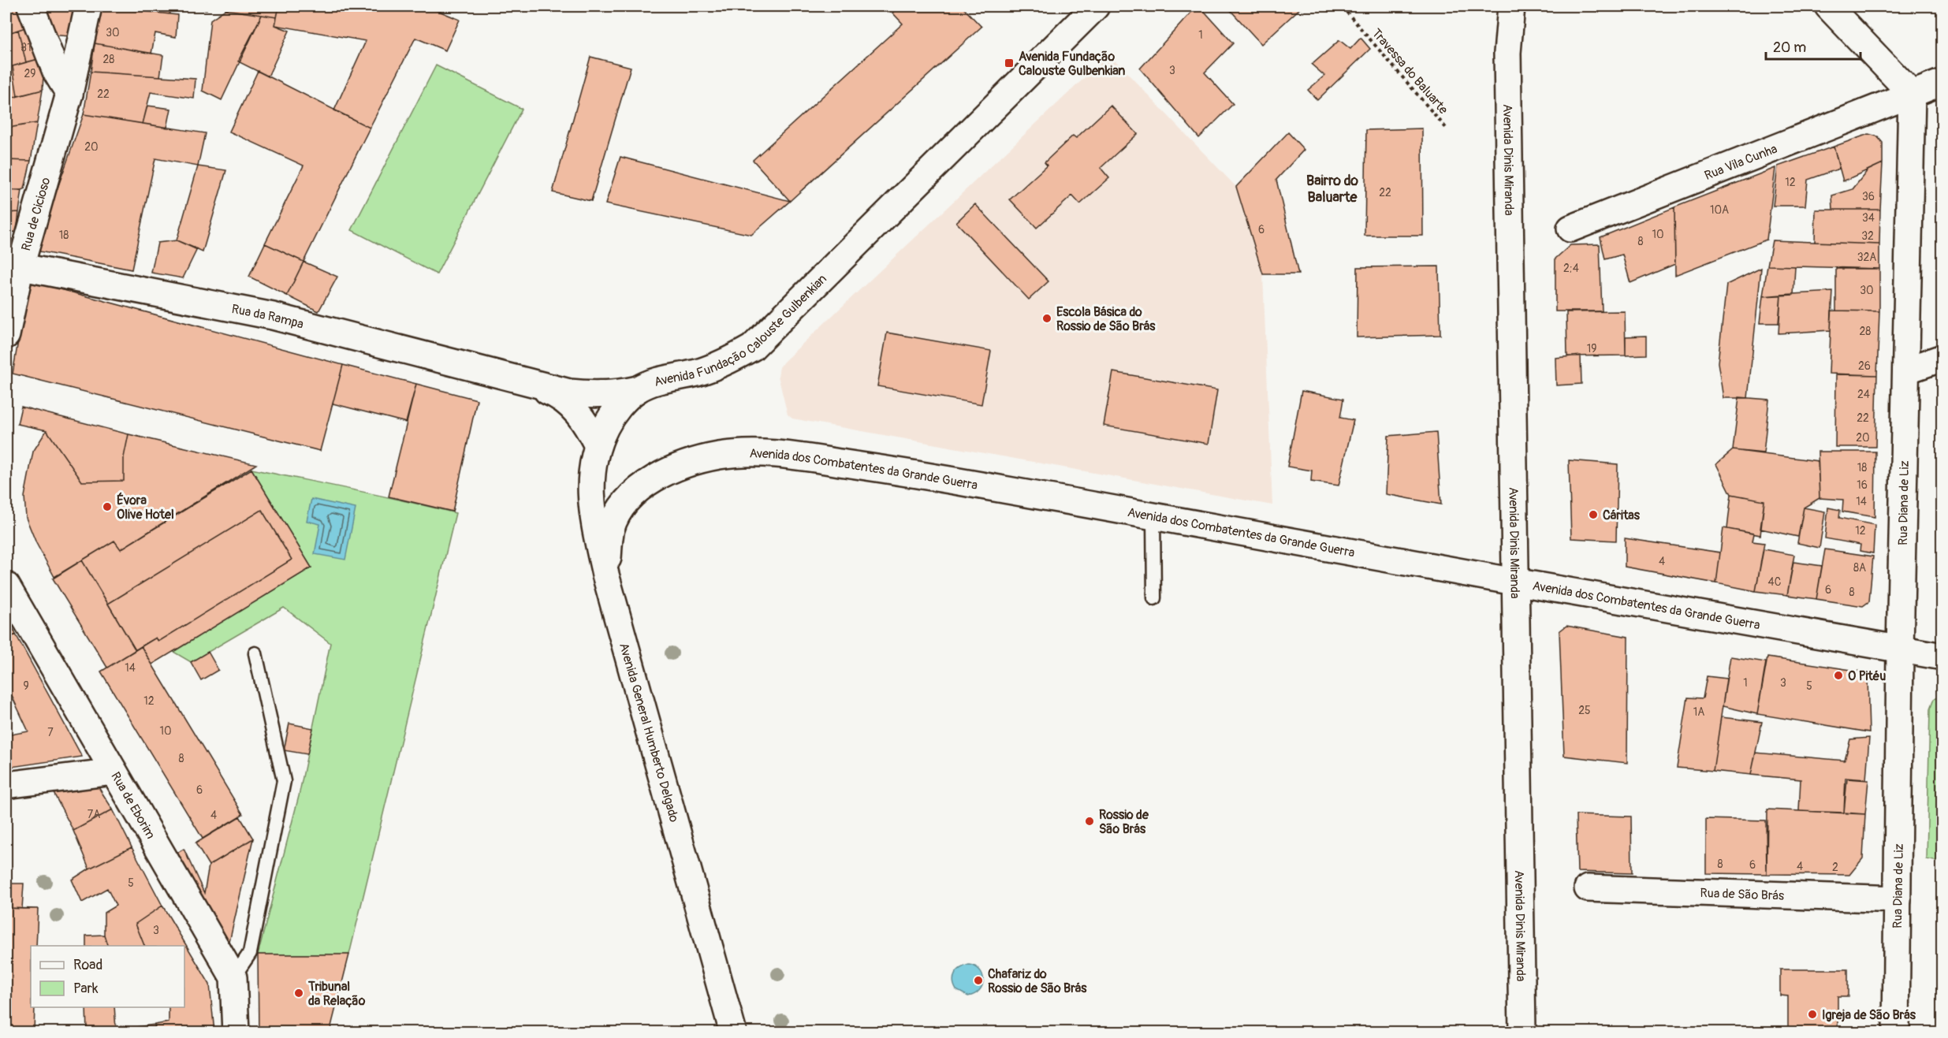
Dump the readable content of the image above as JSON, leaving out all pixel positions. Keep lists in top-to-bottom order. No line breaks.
{"streets":{"street":["Avenida Dinis Miranda","Rua Vila Cunha","Rua de Cicioso","Rua da Rampa","Avenida Fundação Calouste Gulbenkian","Avenida dos Combatentes da Grande Guerra","Rua Diana de Liz","Avenida General Humberto Delgado","Rua de Eborim","Rua de São Brás"],"path":["Travessa do Baluarte"]},"crossings":[["Avenida Dinis Miranda","Avenida dos Combatentes da Grande Guerra"],["Rua Vila Cunha","Rua Diana de Liz"],["Rua de Cicioso","Rua da Rampa"],["Rua da Rampa","Avenida Fundação Calouste Gulbenkian"],["Rua da Rampa","Avenida General Humberto Delgado"],["Avenida Fundação Calouste Gulbenkian","Avenida General Humberto Delgado"],["Avenida dos Combatentes da Grande Guerra","Rua Diana de Liz"],["Avenida dos Combatentes da Grande Guerra","Avenida General Humberto Delgado"],["Rua Diana de Liz","Rua de São Brás"]],"districts":["Bairro do Baluarte"],"places":{"transit":["Avenida Fundação Calouste Gulbenkian"],"other":["Escola Básica do Rossio de São Brás","Évora Olive Hotel","Cáritas","O Pitéu","Rossio de São Brás","Chafariz do Rossio de São Brás","Tribunal da Relação","Igreja de São Brás"]},"house_numbers":["30","1","31","28","3","29","22","20","12","22","36","10A","34","6","10","18","32","8","32A","2;4","30","28","19","26","24","22","20","18","16","14","12","4","8A","4C","6","8","14","1","3","9","5","12","25","1A","10","7","8","6","7A","4","8","6","4","2","5","3"],"legend":["Road","Park"],"scale_bar":"20 m"}
